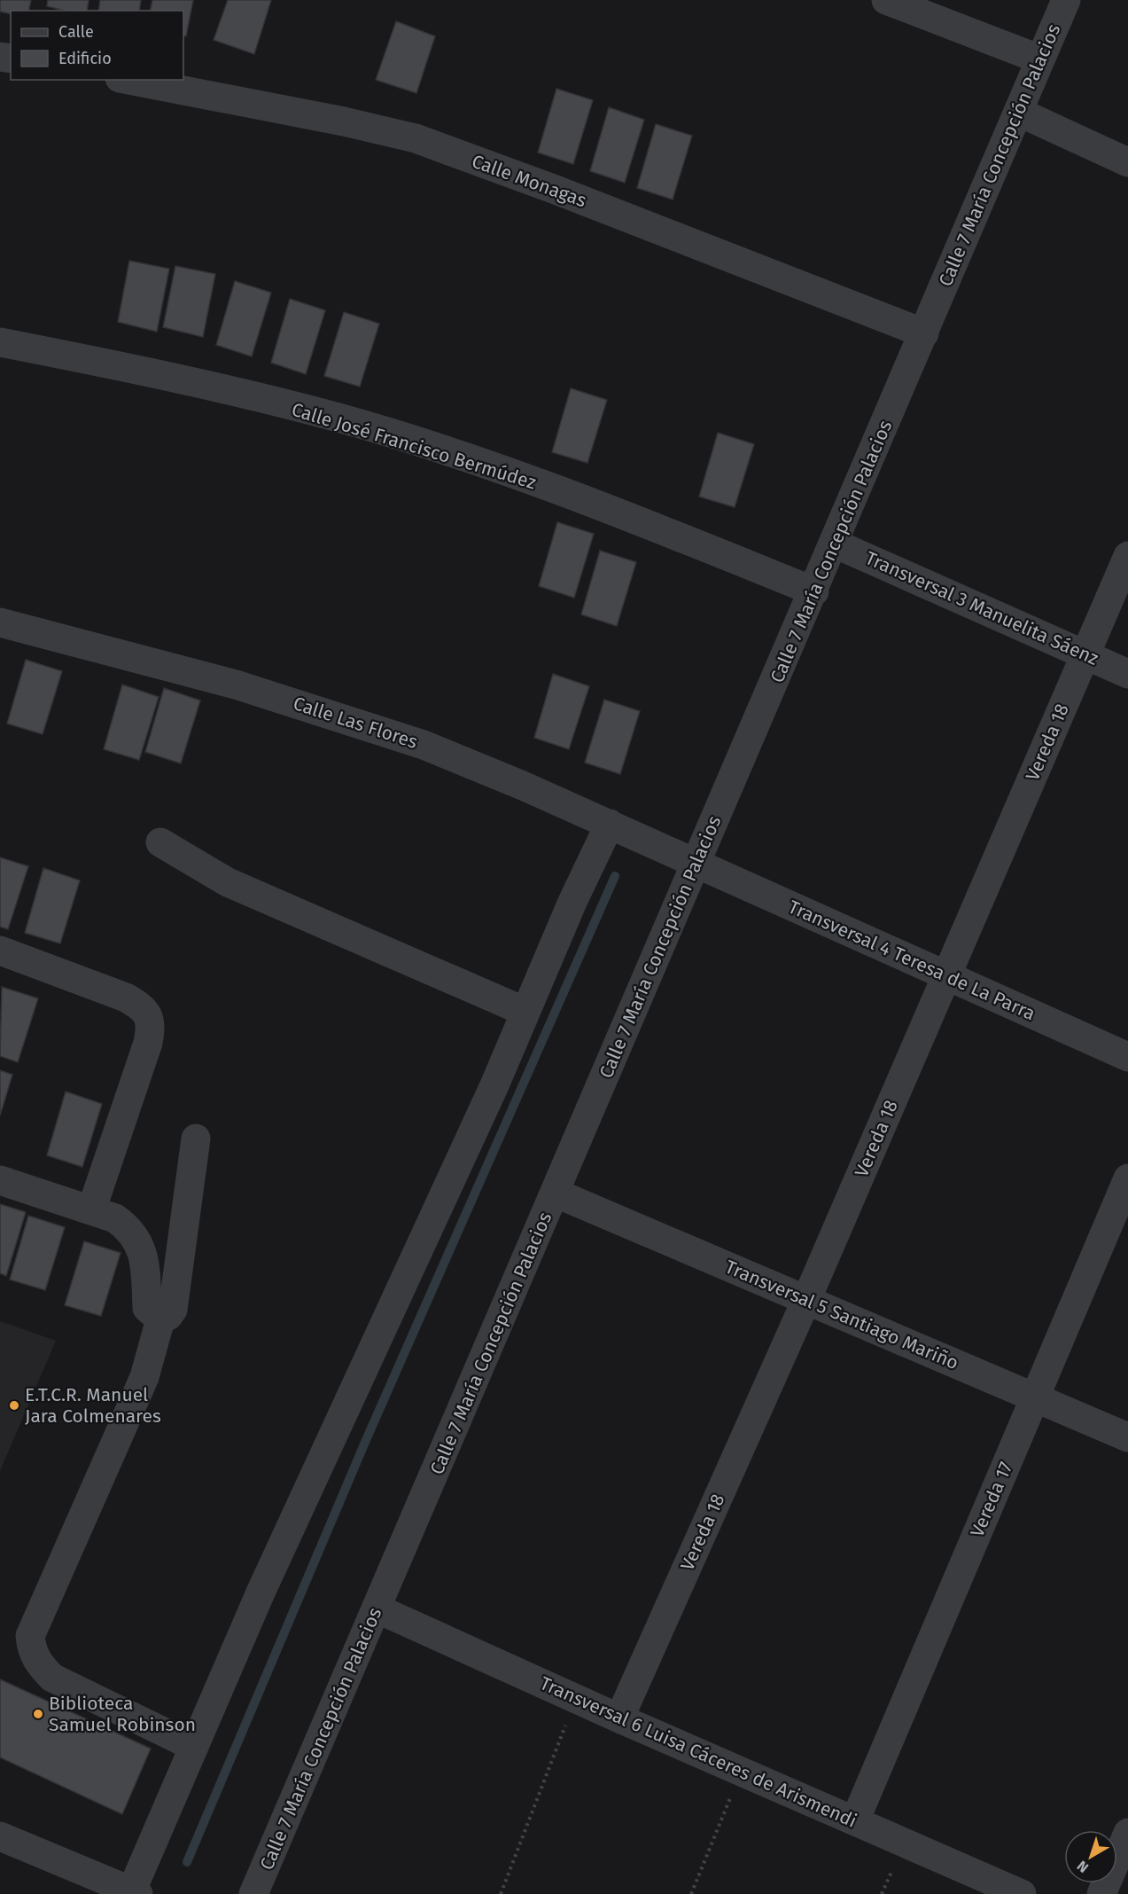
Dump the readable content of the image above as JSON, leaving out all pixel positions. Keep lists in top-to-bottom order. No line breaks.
{"streets":{"street":["Calle 7 María Concepción Palacios","Calle Monagas","Calle José Francisco Bermúdez","Transversal 3 Manuelita Sáenz","Calle Las Flores","Vereda 18","Transversal 4 Teresa de La Parra","Transversal 5 Santiago Mariño","Vereda 17","Transversal 6 Luisa Cáceres de Arismendi"]},"crossings":[["Calle 7 María Concepción Palacios","Calle Monagas"],["Calle 7 María Concepción Palacios","Calle José Francisco Bermúdez"],["Calle 7 María Concepción Palacios","Transversal 3 Manuelita Sáenz"],["Calle 7 María Concepción Palacios","Calle Las Flores"],["Calle 7 María Concepción Palacios","Transversal 4 Teresa de La Parra"],["Calle 7 María Concepción Palacios","Transversal 5 Santiago Mariño"],["Calle 7 María Concepción Palacios","Transversal 6 Luisa Cáceres de Arismendi"],["Transversal 3 Manuelita Sáenz","Vereda 18"],["Calle Las Flores","Transversal 4 Teresa de La Parra"],["Vereda 18","Transversal 4 Teresa de La Parra"],["Vereda 18","Transversal 5 Santiago Mariño"],["Vereda 18","Transversal 6 Luisa Cáceres de Arismendi"],["Transversal 5 Santiago Mariño","Vereda 17"],["Vereda 17","Transversal 6 Luisa Cáceres de Arismendi"]],"places":["E.T.C.R. Manuel Jara Colmenares","Biblioteca Samuel Robinson"],"legend":["Calle","Edificio"],"north":"bottom left"}
